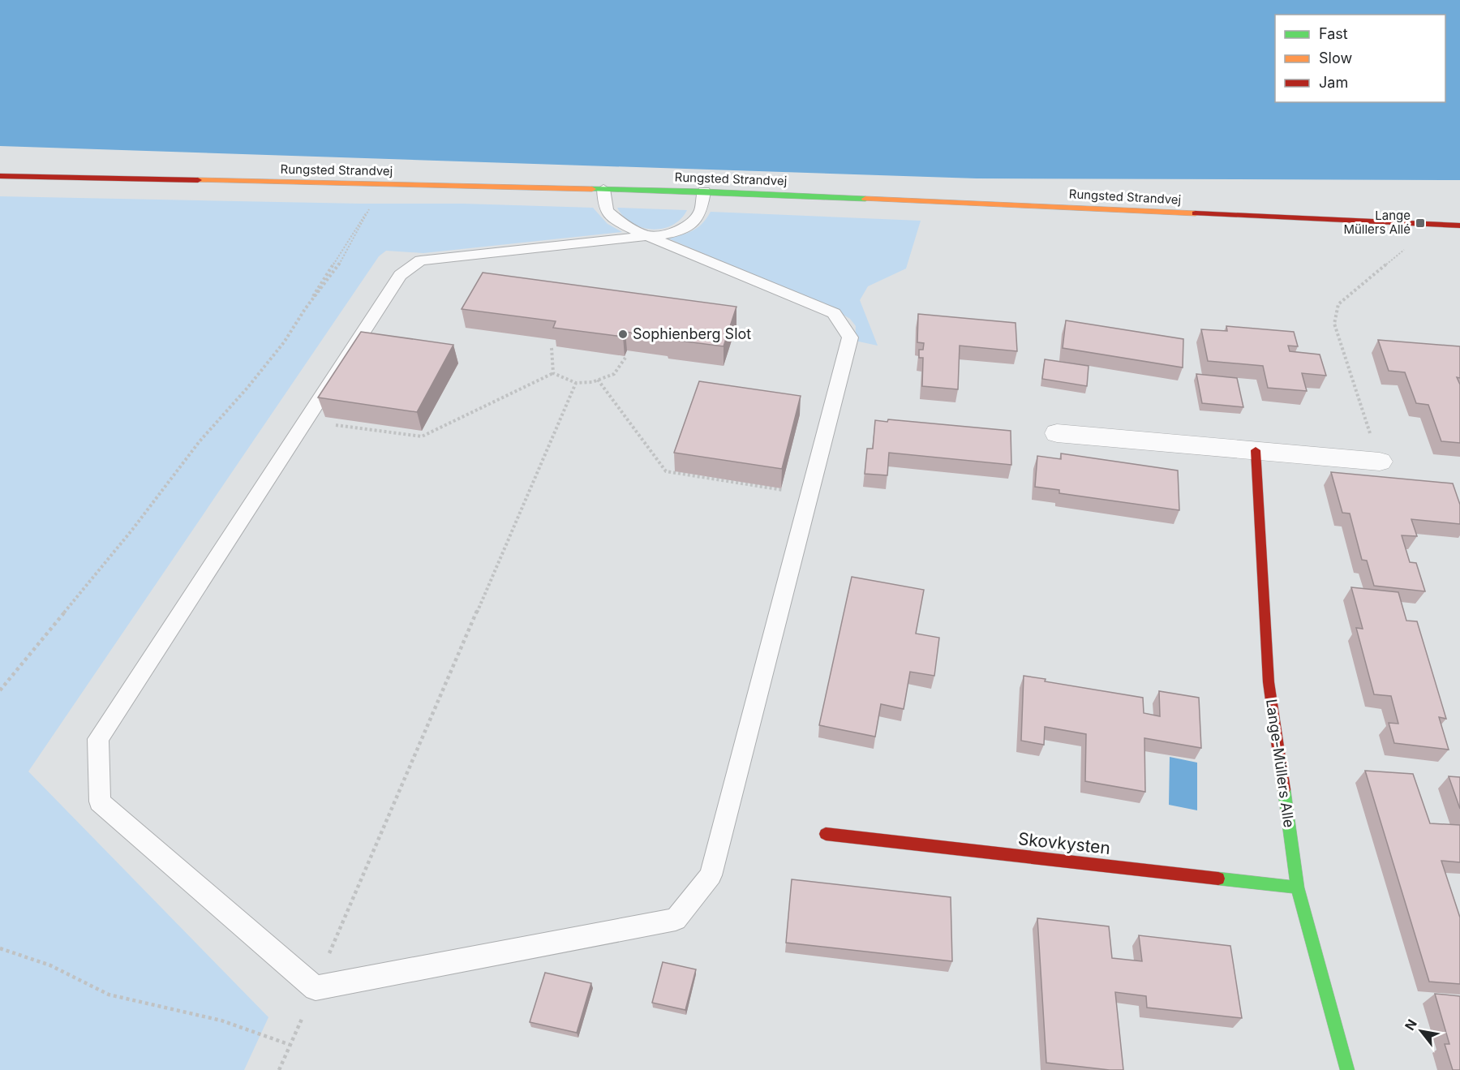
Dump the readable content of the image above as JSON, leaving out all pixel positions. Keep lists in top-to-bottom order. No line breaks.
{"streets":{"main road":["Rungsted Strandvej","Lange-Müllers Alle","Skovkysten"]},"crossings":[["Lange-Müllers Alle","Skovkysten"]],"places":{"transit":["Lange Müllers Allé"],"other":["Sophienberg Slot"]},"legend":["Fast","Slow","Jam"],"north":"top left"}
